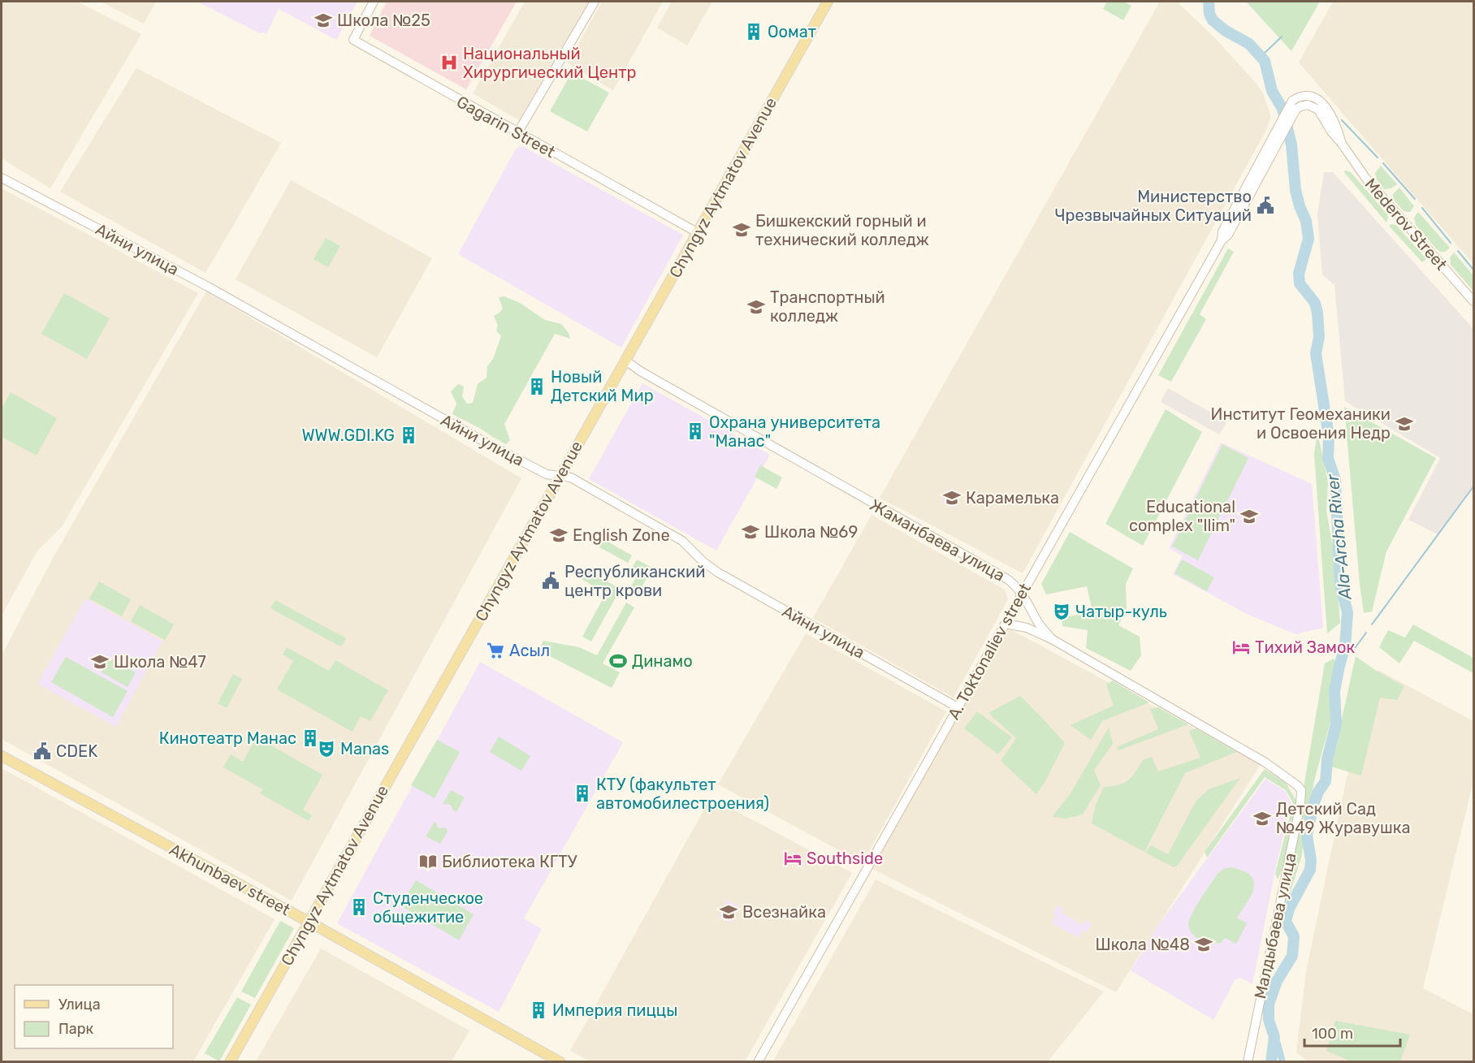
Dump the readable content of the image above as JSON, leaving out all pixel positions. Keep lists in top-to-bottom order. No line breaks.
{"streets":{"main road":["Chyngyz Aytmatov Avenue","Akhunbaev street"],"street":["Gagarin Street","Mederov Street","Айни улица","Жаманбаева улица","A. Toktonaliev street","Малдыбаева улица"]},"crossings":[["Gagarin Street","Chyngyz Aytmatov Avenue"],["Chyngyz Aytmatov Avenue","Айни улица"],["Chyngyz Aytmatov Avenue","Жаманбаева улица"],["Chyngyz Aytmatov Avenue","Akhunbaev street"],["Mederov Street","A. Toktonaliev street"],["Айни улица","A. Toktonaliev street"],["Жаманбаева улица","A. Toktonaliev street"],["Жаманбаева улица","Малдыбаева улица"]],"water":["Ala-Archa River"],"places":{"school or university":["Школа №25","Бишкекский горный и технический колледж","Транспортный колледж","Институт Геомеханики и Освоения Недр","Карамелька","Educational complex \"Ilim\"","Школа №69","English Zone","Школа №47","Детский Сад №49 Журавушка","Всезнайка","Школа №48"],"building":["Оомат","Новый Детский Мир","Охрана университета \"Манас\"","WWW.GDI.KG","Кинотеатр Манас","КТУ (факультет автомобилестроения)","Студенческое общежитие","Империя пиццы"],"hospital":["Национальный Хирургический Центр"],"public building":["Министерство Чрезвычайных Ситуаций","Республиканский центр крови","CDEK"],"theatre":["Чатыр-куль","Manas"],"hotel":["Тихий Замок","Southside"],"supermarket":["Асыл"],"sports":["Динамо"],"library":["Библиотека КГТУ"]},"legend":["Улица","Парк"],"scale_bar":"100 m"}
